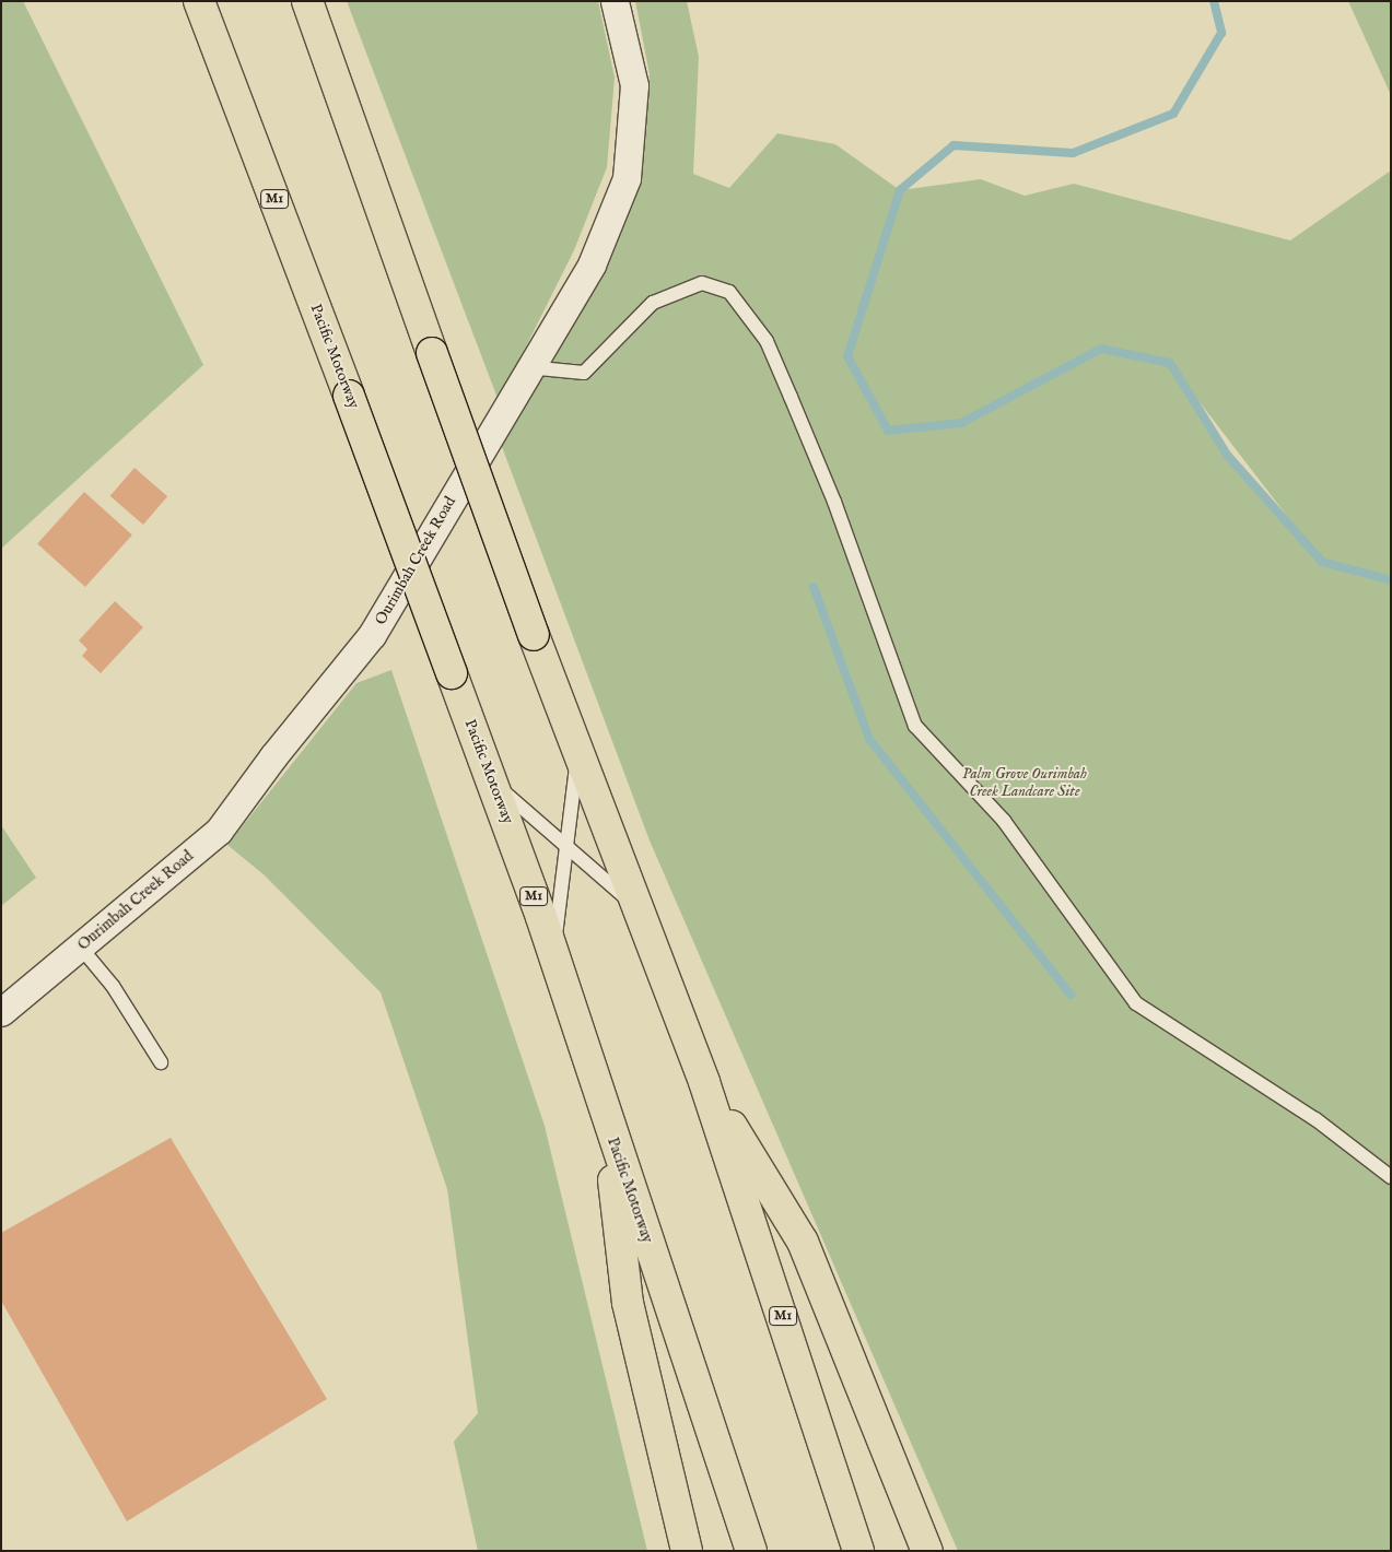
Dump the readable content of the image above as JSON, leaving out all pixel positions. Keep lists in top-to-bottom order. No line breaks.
{"streets":{"highway":["M1","Pacific Motorway"],"street":["Ourimbah Creek Road"]},"parks":["Palm Grove Ourimbah Creek Landcare Site"]}
